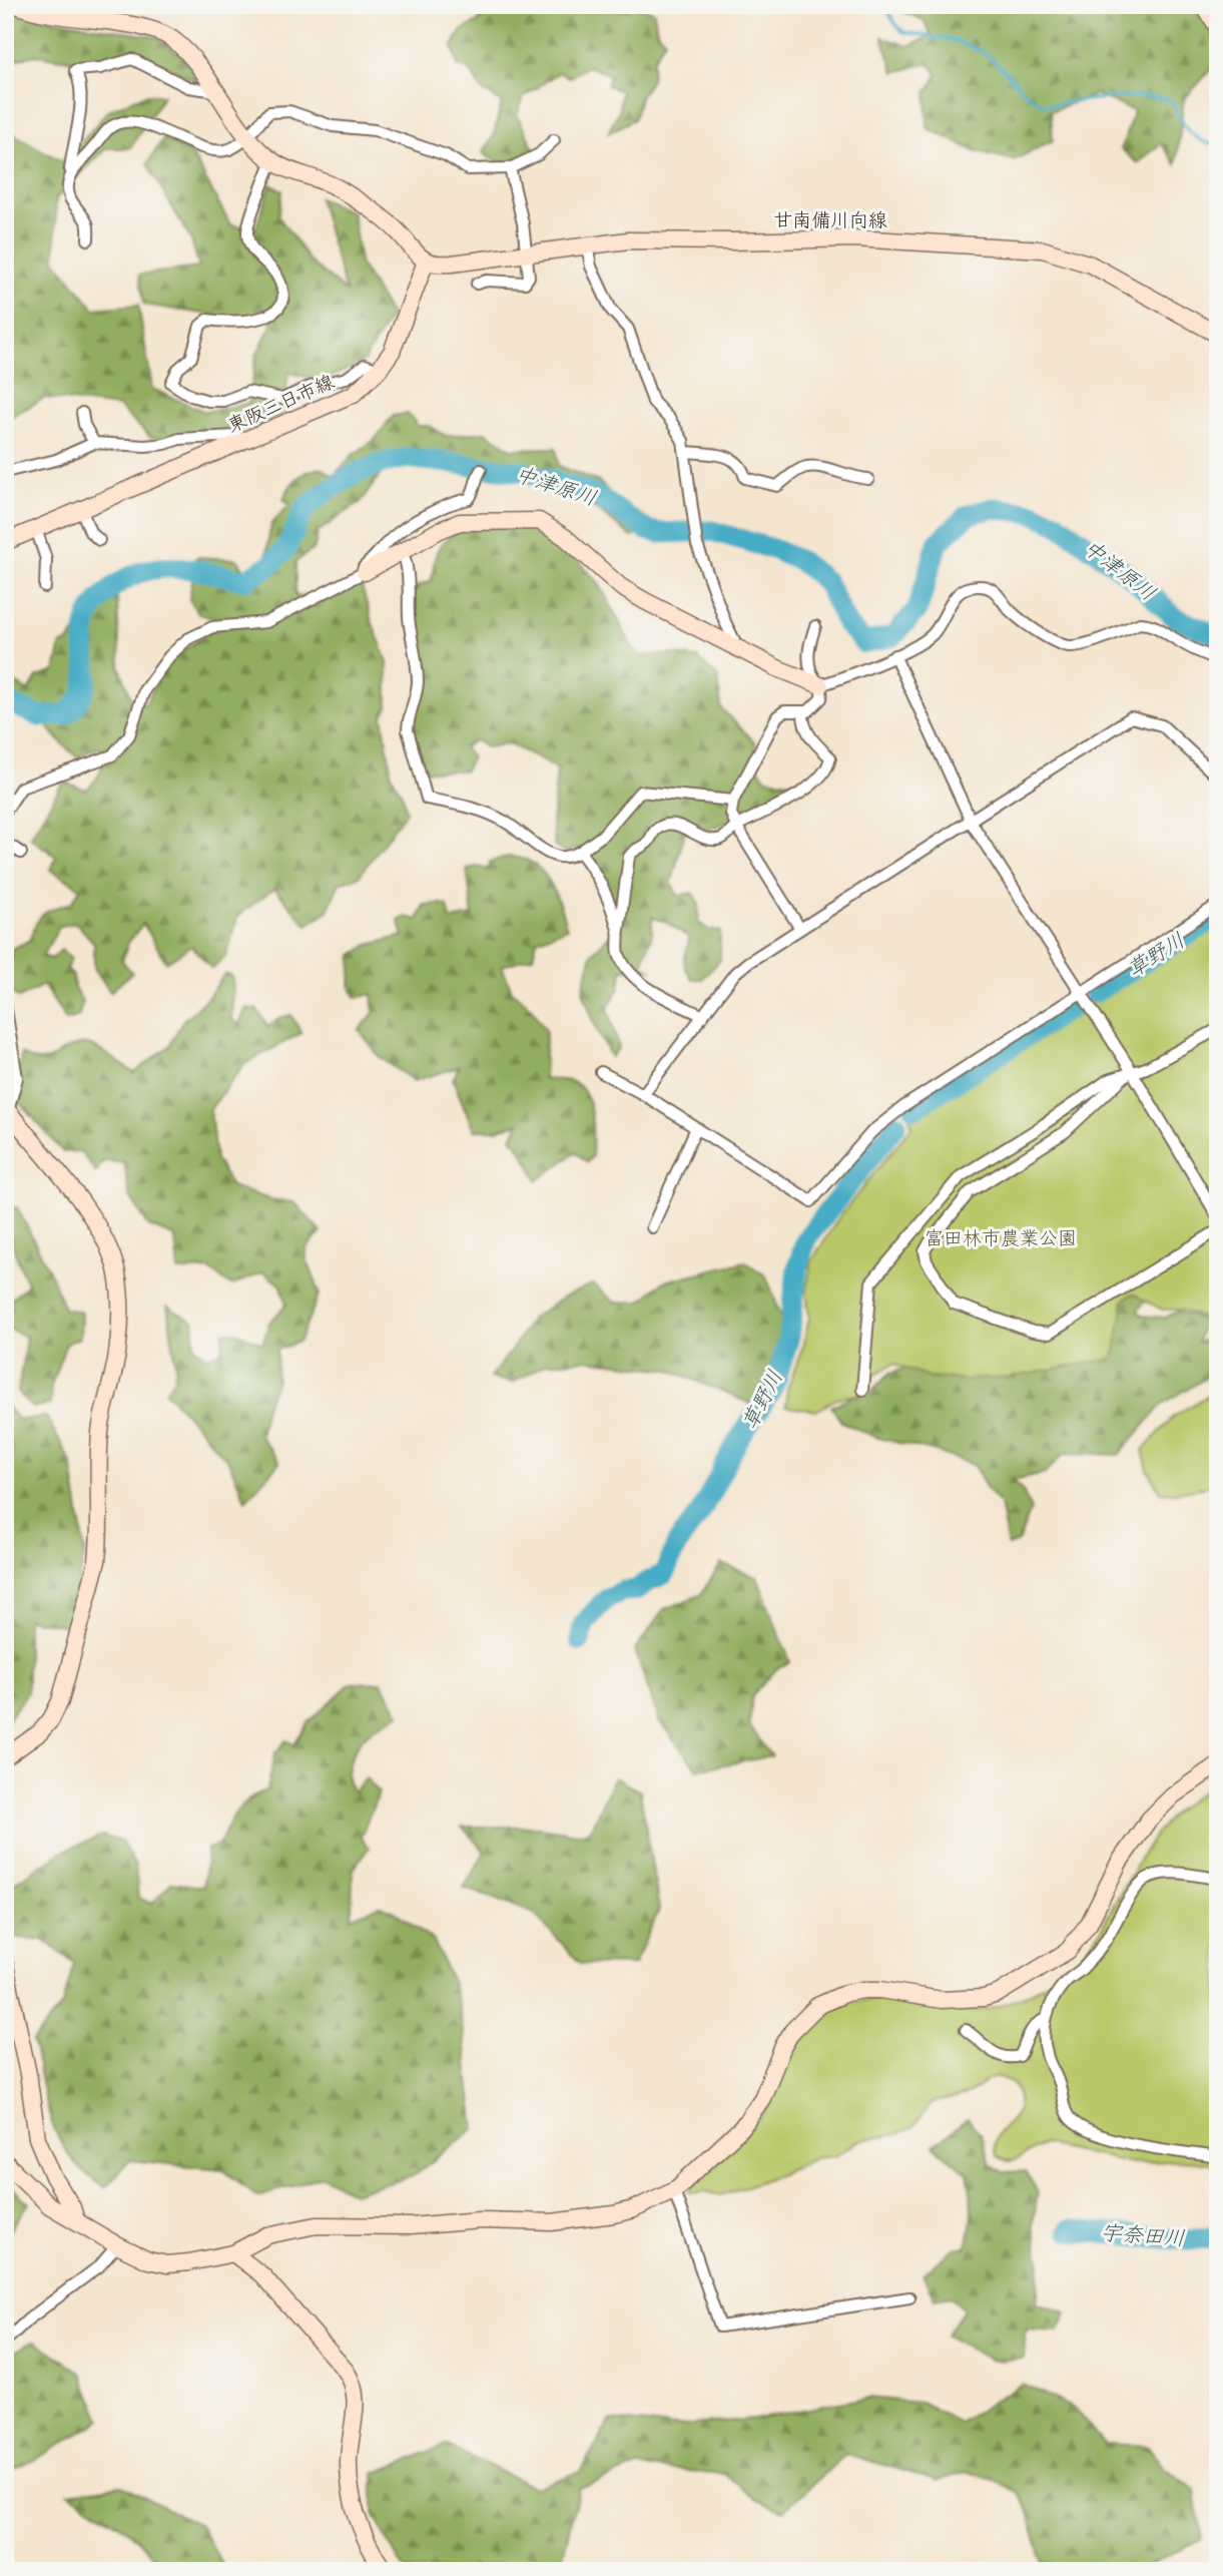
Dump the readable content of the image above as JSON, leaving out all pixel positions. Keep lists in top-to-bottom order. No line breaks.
{"streets":{"street":["甘南備川向線","東阪三日市線"]},"crossings":[["甘南備川向線","東阪三日市線"]],"water":["中津原川","草野川","宇奈田川"],"parks":["富田林市農業公園"]}
